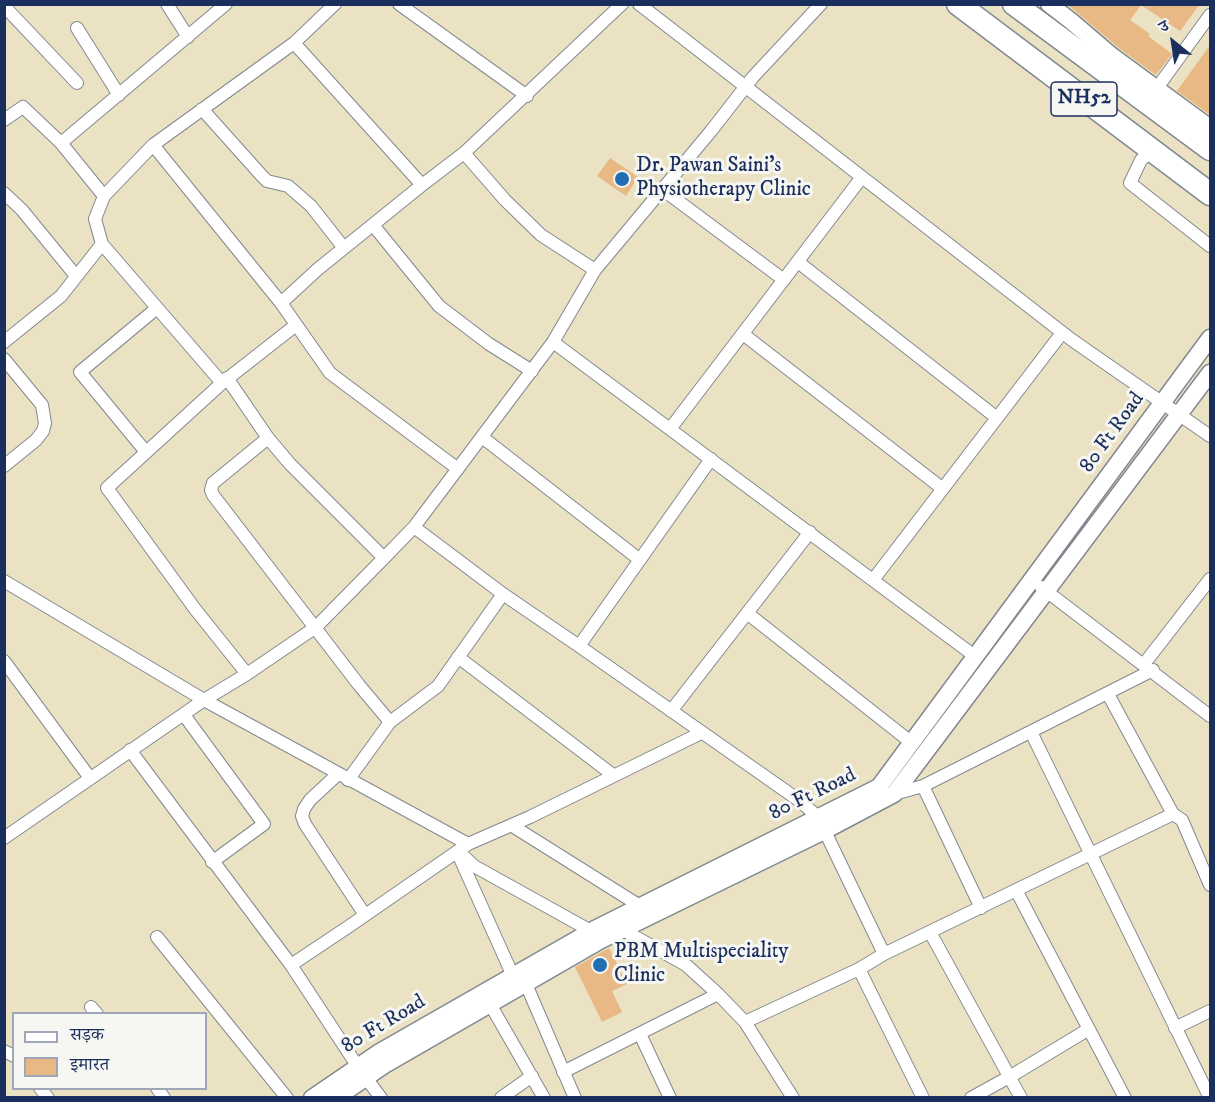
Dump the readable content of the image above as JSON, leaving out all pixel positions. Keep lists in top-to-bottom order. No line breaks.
{"streets":{"highway":["NH52"],"main road":["80 Ft Road"]},"places":["Dr. Pawan Saini's Physiotherapy Clinic","PBM Multispeciality Clinic"],"legend":["सड़क","इमारत"],"north":"top left"}
